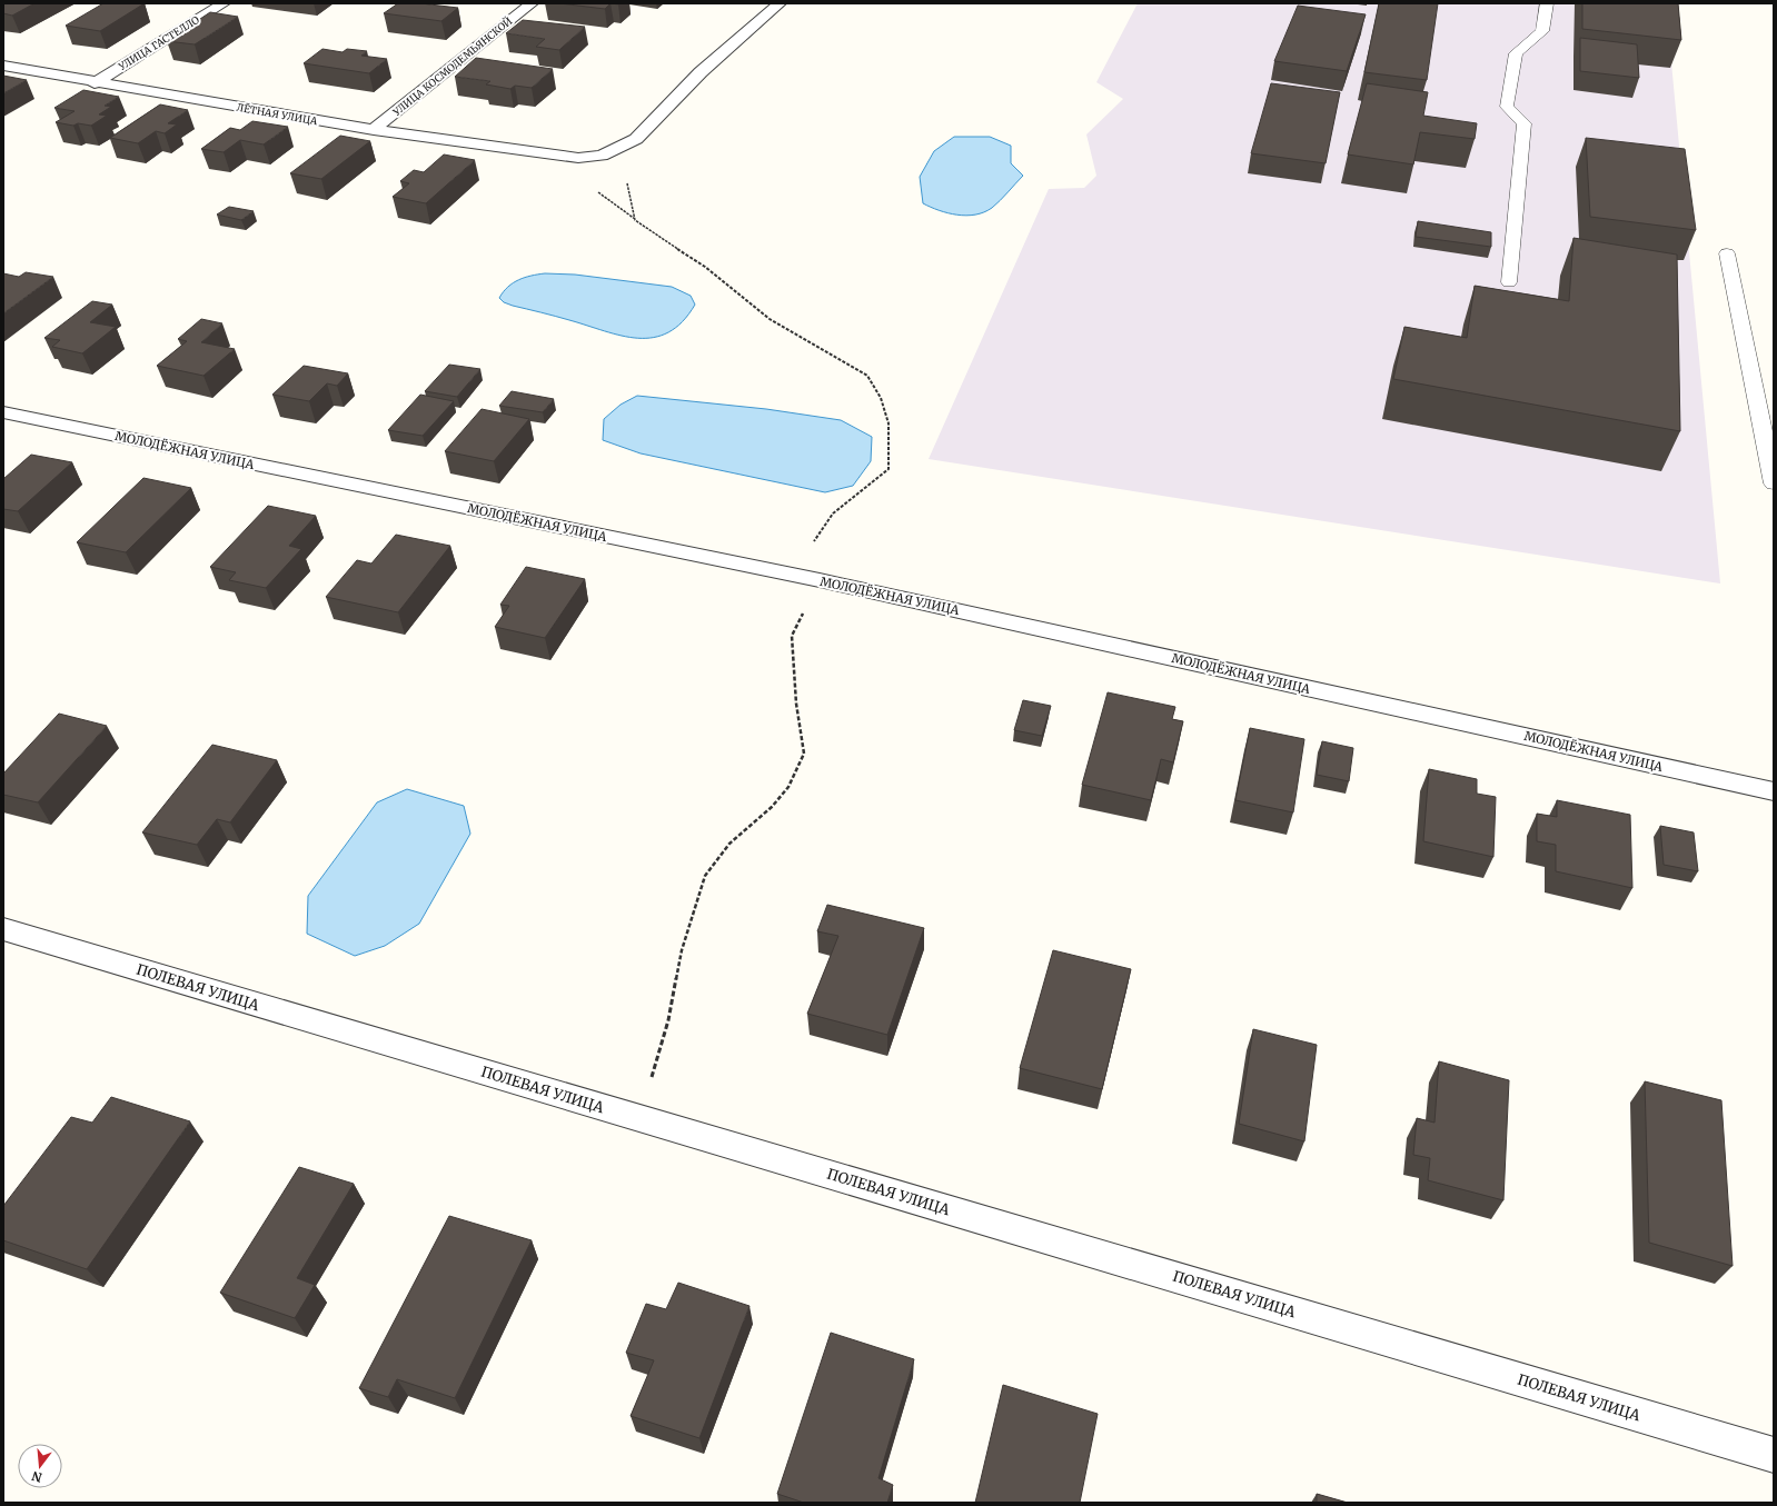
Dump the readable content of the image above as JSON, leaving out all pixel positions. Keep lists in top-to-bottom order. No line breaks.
{"streets":{"street":["УЛИЦА ГАСТЕЛЛО","УЛИЦА КОСМОДЕМЬЯНСКОЙ","ЛЁТНАЯ УЛИЦА","МОЛОДЁЖНАЯ УЛИЦА","ПОЛЕВАЯ УЛИЦА"]},"crossings":[["УЛИЦА ГАСТЕЛЛО","ЛЁТНАЯ УЛИЦА"],["УЛИЦА КОСМОДЕМЬЯНСКОЙ","ЛЁТНАЯ УЛИЦА"]],"north":"bottom"}
